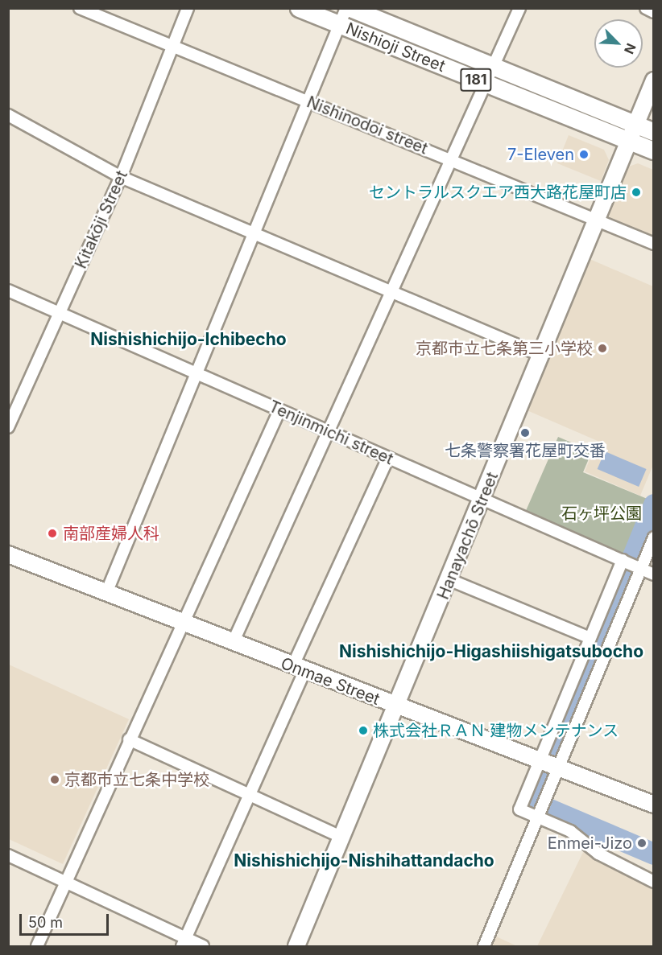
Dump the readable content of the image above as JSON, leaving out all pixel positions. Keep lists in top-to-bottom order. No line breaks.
{"streets":{"main road":["Nishioji Street","181"],"street":["Nishinodoi street","Kitakōji Street","Tenjinmichi street","Hanayachō Street","Onmae Street"]},"crossings":[["Nishioji Street","Hanayachō Street"],["Nishinodoi street","Kitakōji Street"],["Nishinodoi street","Hanayachō Street"],["Kitakōji Street","Tenjinmichi street"],["Tenjinmichi street","Hanayachō Street"],["Hanayachō Street","Onmae Street"]],"districts":["Nishishichijo-Ichibecho","Nishishichijo-Higashiishigatsubocho","Nishishichijo-Nishihattandacho"],"parks":["石ヶ坪公園"],"places":["7-Eleven","セントラルスクエア西大路花屋町店","京都市立七条第三小学校","七条警察署花屋町交番","南部産婦人科","株式会社ＲＡＮ 建物メンテナンス","京都市立七条中学校","Enmei-Jizo"],"scale_bar":"50 m","north":"bottom right"}
